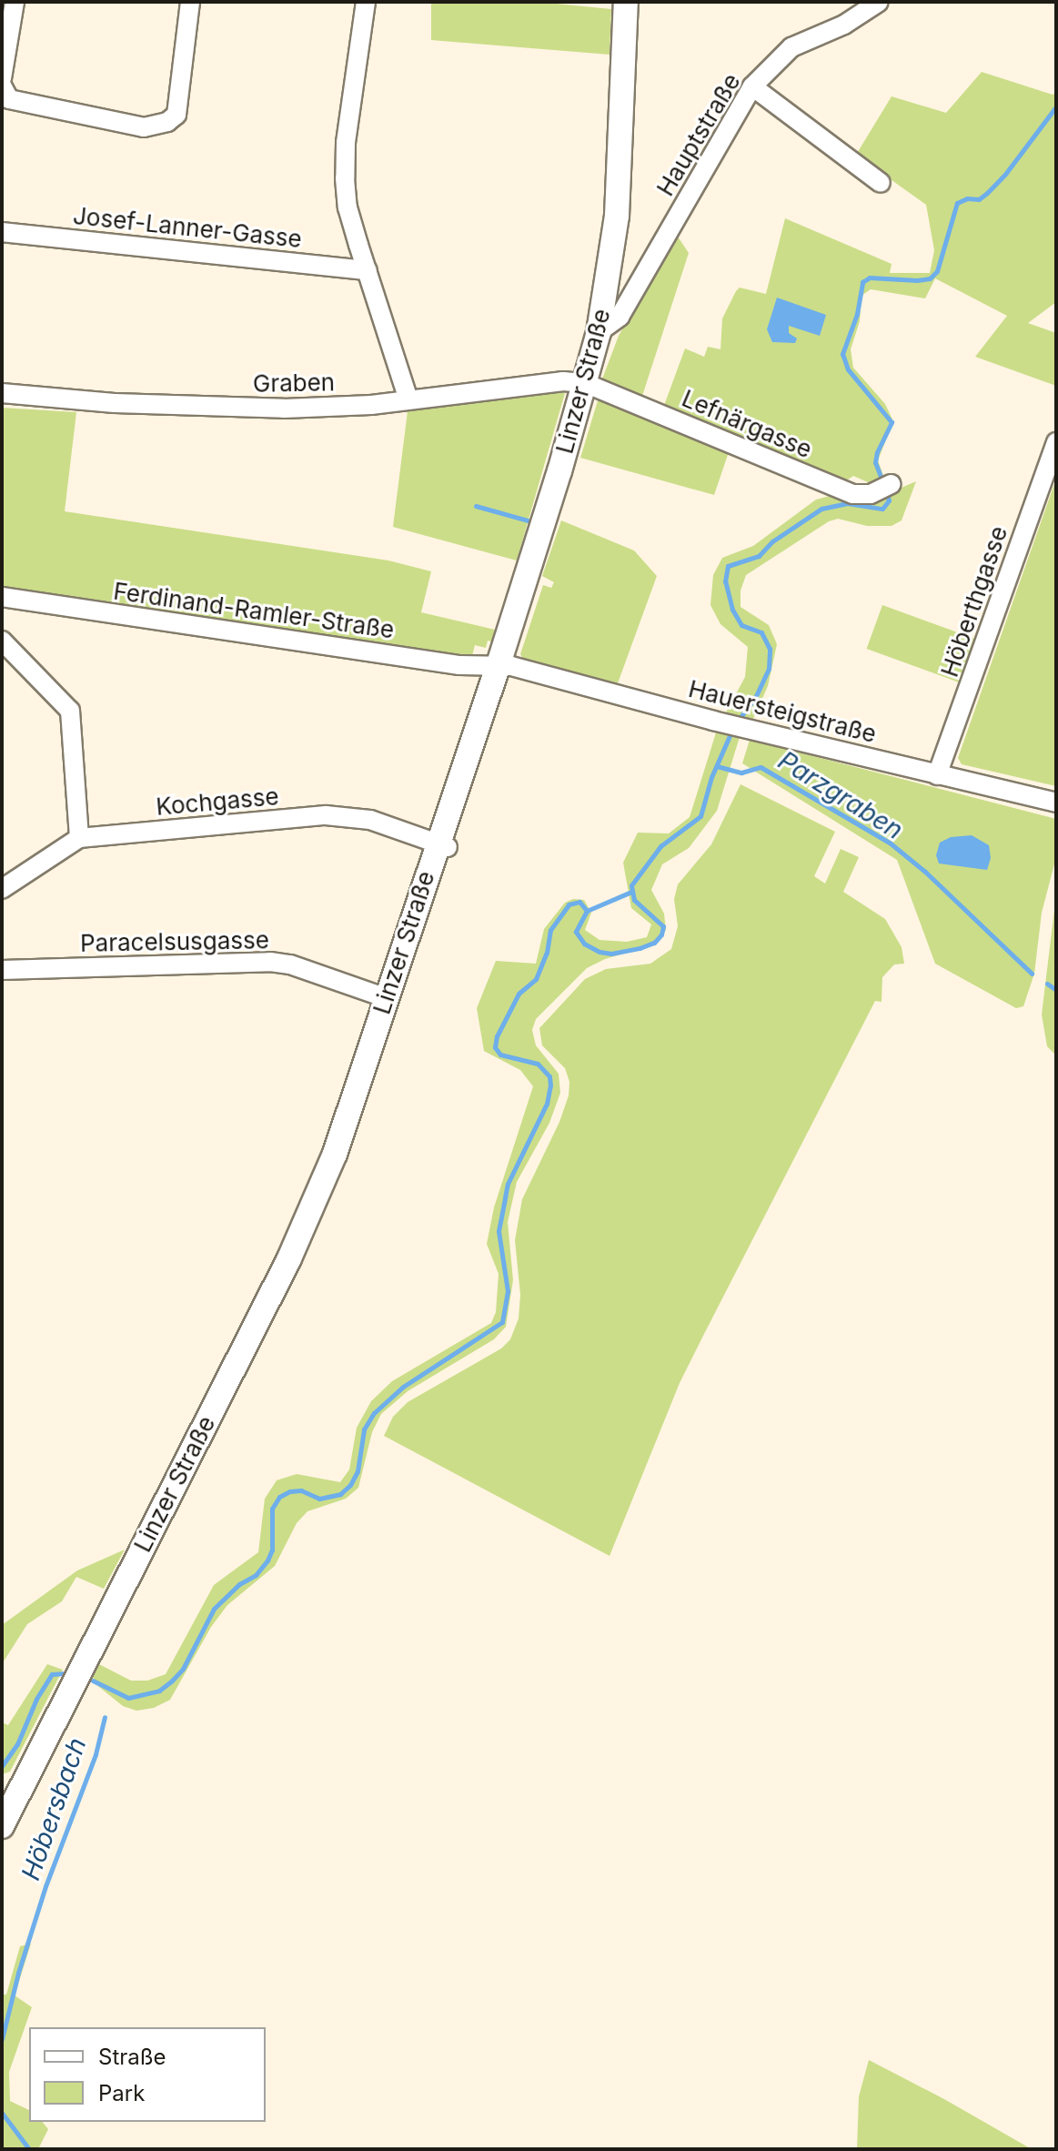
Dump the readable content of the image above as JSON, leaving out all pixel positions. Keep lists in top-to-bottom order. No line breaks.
{"streets":{"main road":["Linzer Straße"],"street":["Hauptstraße","Josef-Lanner-Gasse","Graben","Lefnärgasse","Höberthgasse","Ferdinand-Ramler-Straße","Hauersteigstraße","Kochgasse","Paracelsusgasse"]},"crossings":[["Hauptstraße","Linzer Straße"],["Linzer Straße","Graben"],["Linzer Straße","Lefnärgasse"],["Linzer Straße","Ferdinand-Ramler-Straße"],["Linzer Straße","Hauersteigstraße"],["Linzer Straße","Kochgasse"],["Linzer Straße","Paracelsusgasse"],["Graben","Lefnärgasse"],["Höberthgasse","Hauersteigstraße"],["Ferdinand-Ramler-Straße","Hauersteigstraße"]],"water":["Parzgraben","Höbersbach"],"legend":["Straße","Park"]}
